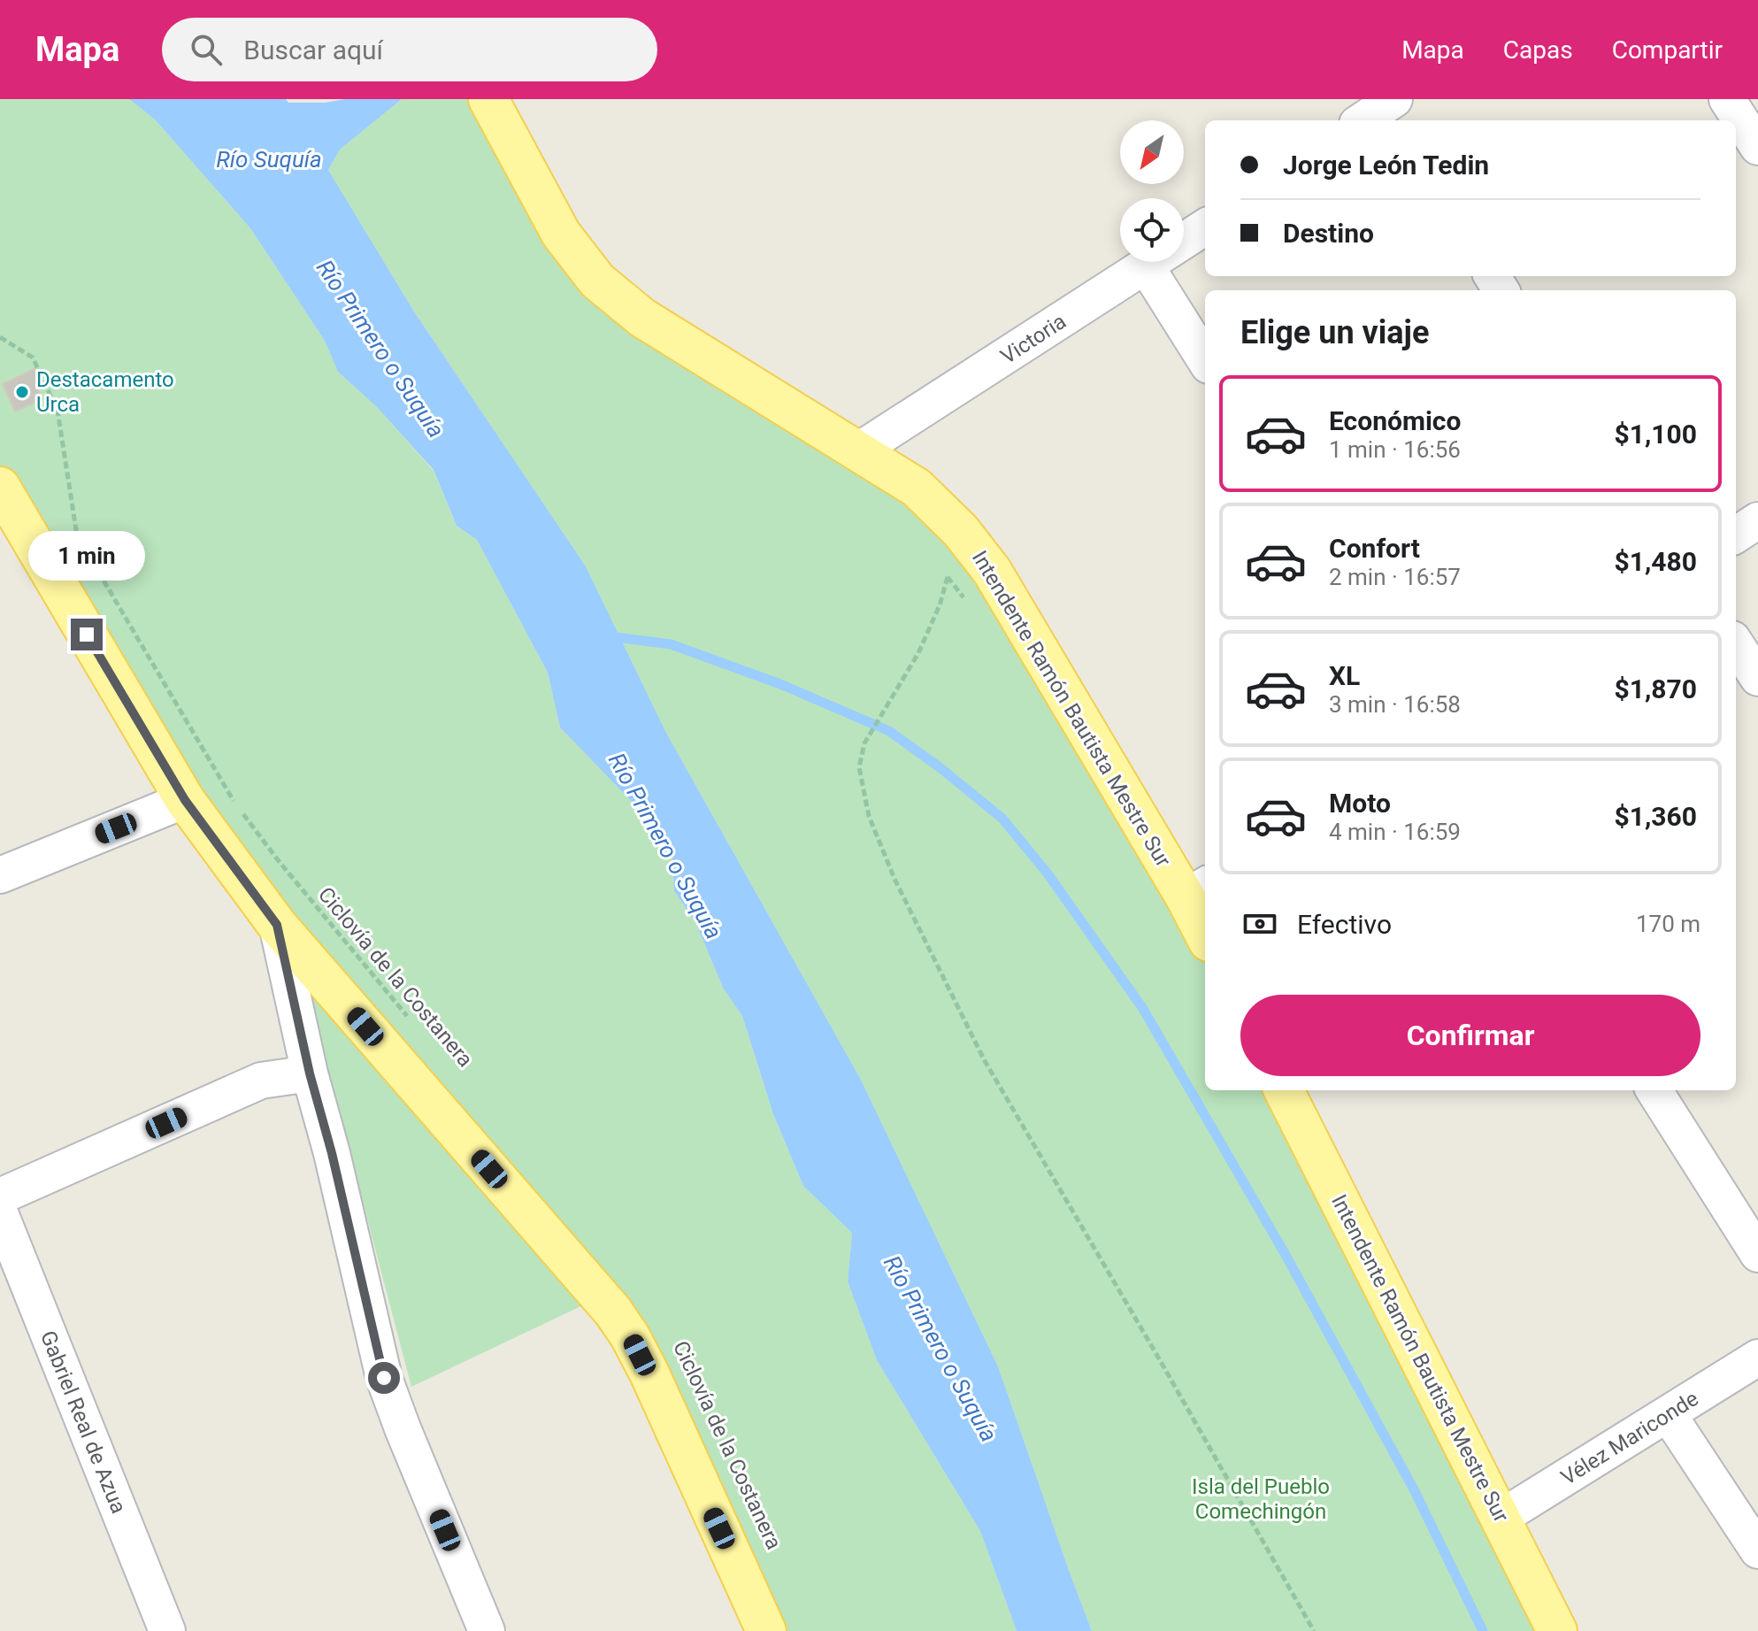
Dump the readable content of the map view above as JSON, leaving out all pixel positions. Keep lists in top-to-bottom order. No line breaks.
{"streets":{"main road":["Intendente Ramón Bautista Mestre Sur"],"street":["Victoria","Gabriel Real de Azua","Vélez Mariconde"],"path":["Ciclovía de la Costanera"]},"crossings":[["Victoria","Intendente Ramón Bautista Mestre Sur"],["Intendente Ramón Bautista Mestre Sur","Vélez Mariconde"]],"water":["Río Suquía","Río Primero o Suquía"],"parks":["Isla del Pueblo Comechingón"],"places":["Destacamento Urca"],"north":"bottom left","page":{"header":"Mapa","search":"Buscar aquí","nav":["Mapa","Capas","Compartir"],"banner":["Jorge León Tedin","Destino"],"heading":"Elige un viaje","list":[{"name":"Económico","note":"1 min · 16:56","value":"$1,100"},{"name":"Confort","note":"2 min · 16:57","value":"$1,480"},{"name":"XL","note":"3 min · 16:58","value":"$1,870"},{"name":"Moto","note":"4 min · 16:59","value":"$1,360"}],"bubble":"1 min","pay":["Efectivo","170 m"],"buttons":"Confirmar"}}
